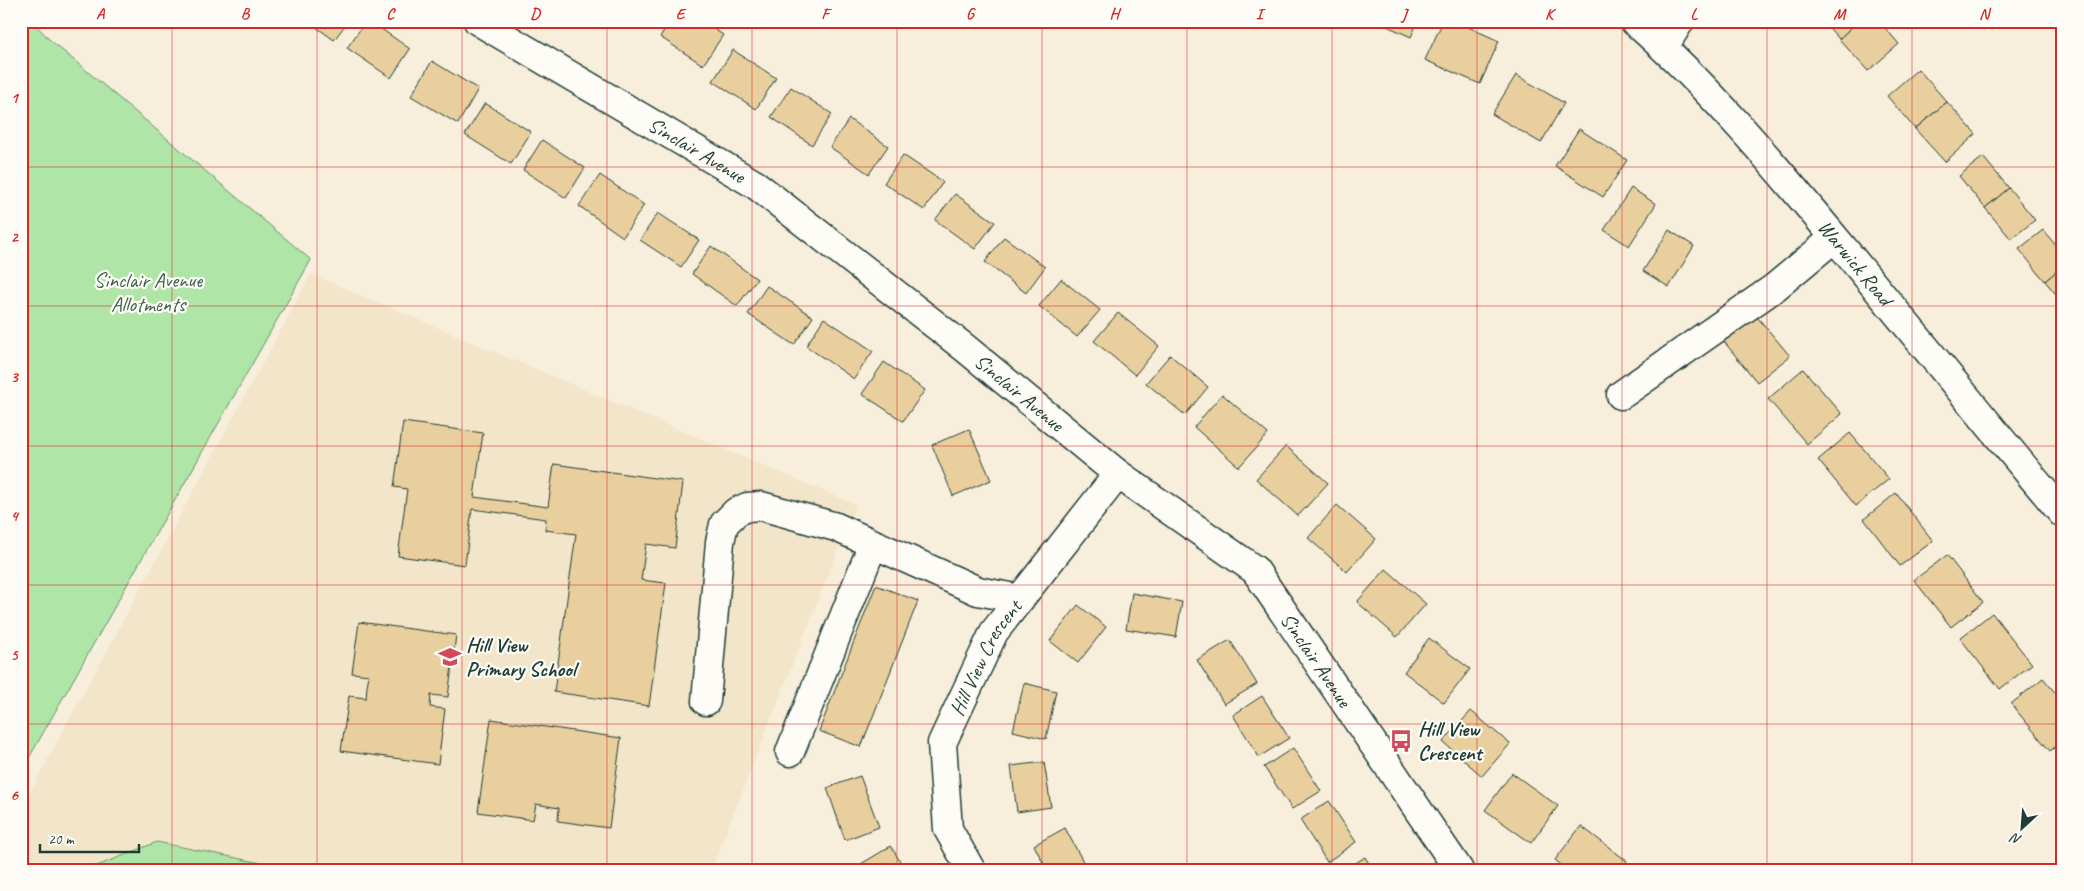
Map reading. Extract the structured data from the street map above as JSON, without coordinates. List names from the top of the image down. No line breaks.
{"streets":{"street":["Sinclair Avenue","Warwick Road","Hill View Crescent"]},"crossings":[["Sinclair Avenue","Hill View Crescent"]],"parks":["Sinclair Avenue Allotments"],"places":{"school or university":["Hill View Primary School"],"bus stop":["Hill View Crescent"]},"scale_bar":"20 m","north":"bottom left","grid":{"columns":["A","B","C","D","E","F","G","H","I","J","K","L","M","N"],"rows":["1","2","3","4","5","6"]}}
